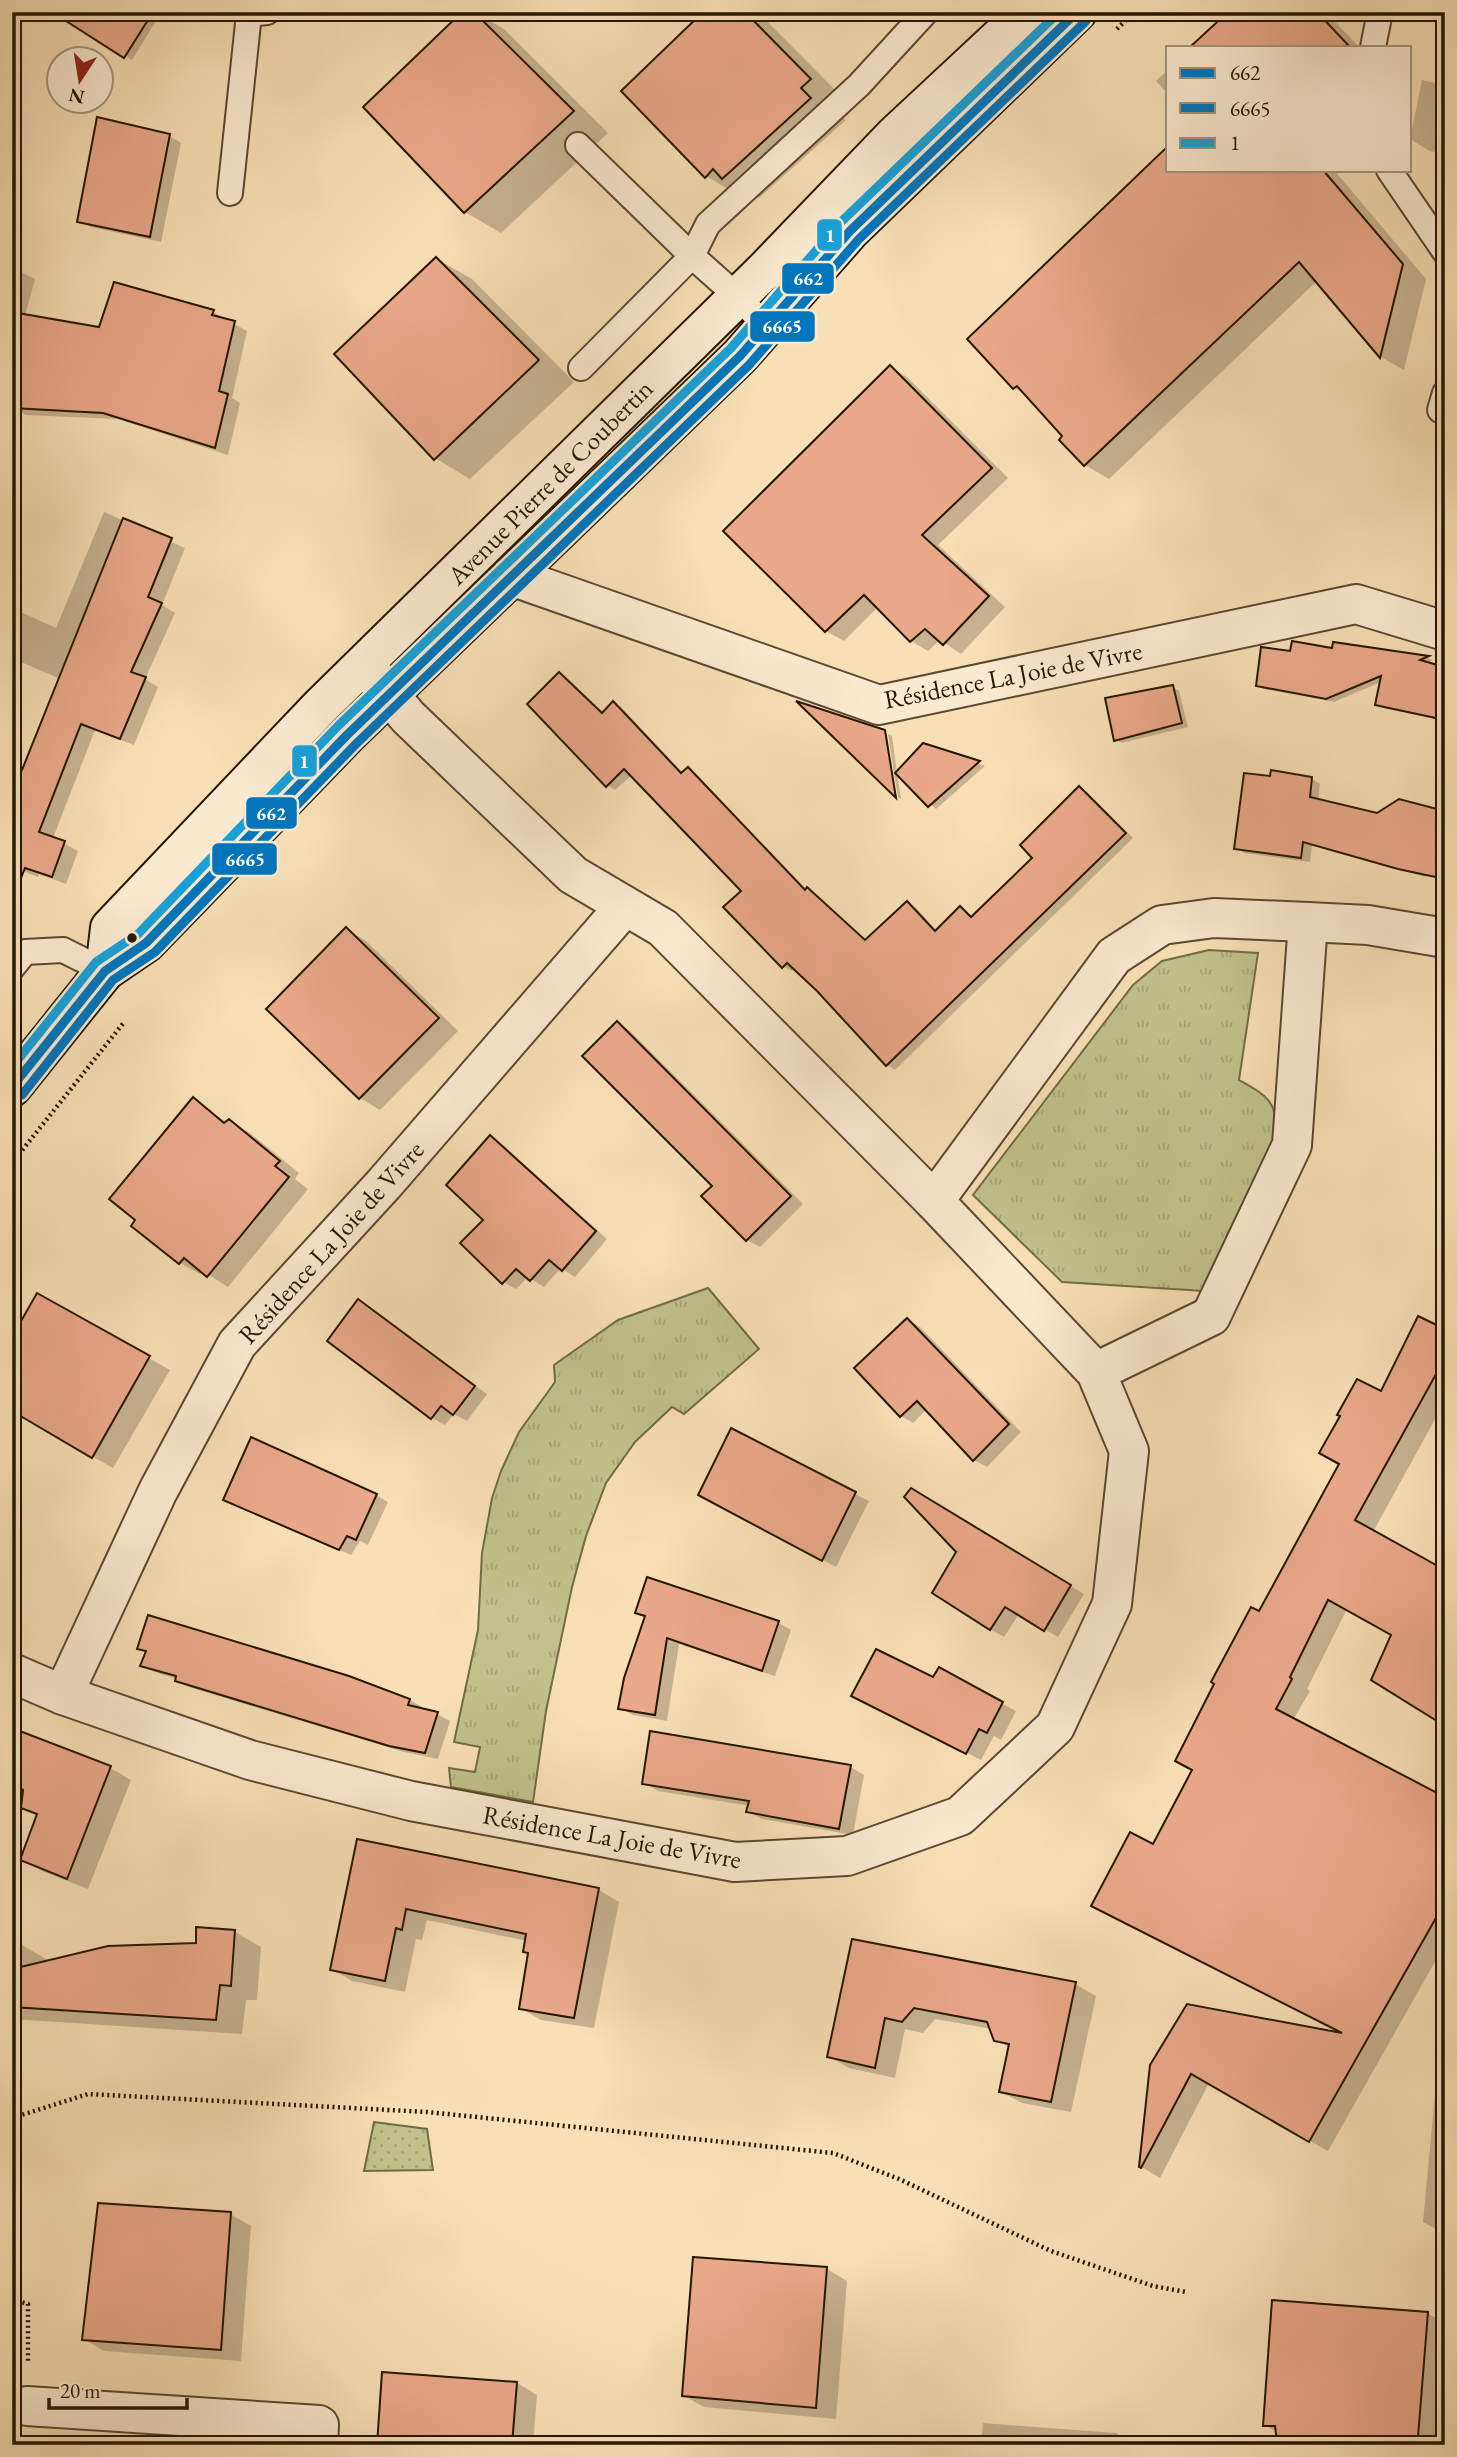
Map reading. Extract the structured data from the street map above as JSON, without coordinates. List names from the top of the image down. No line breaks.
{"streets":{"street":["Avenue Pierre de Coubertin","Résidence La Joie de Vivre"]},"crossings":[["Avenue Pierre de Coubertin","Résidence La Joie de Vivre"]],"lines":["transit line 662","transit line 1","transit line 6665"],"legend":["662","6665","1"],"scale_bar":"20 m","north":"bottom"}
